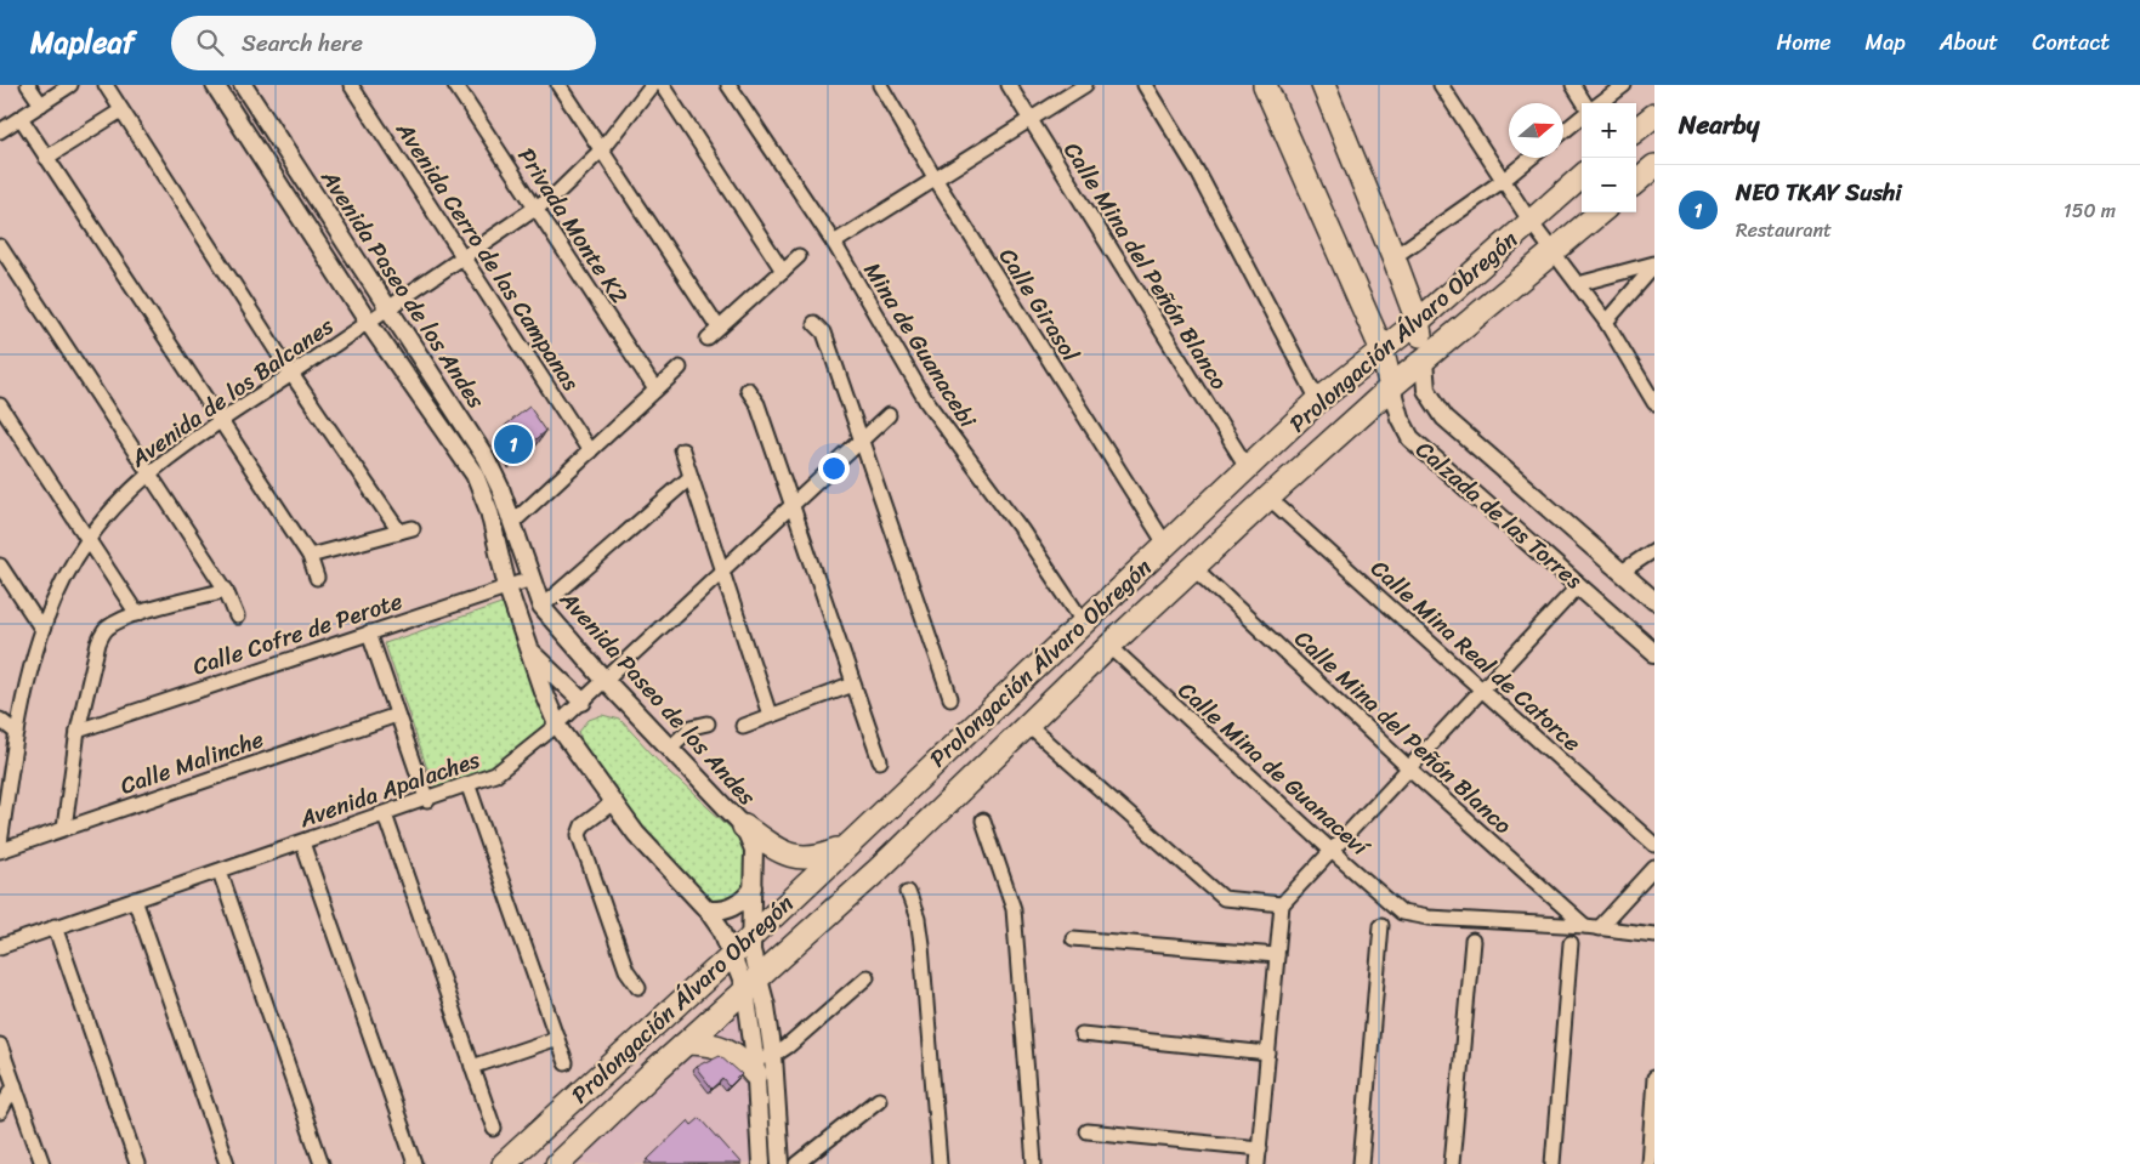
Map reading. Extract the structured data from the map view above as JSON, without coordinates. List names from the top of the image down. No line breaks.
{"streets":{"main road":["Prolongación Álvaro Obregón","Calzada de las Torres"],"street":["Privada Monte K2","Avenida Cerro de las Campanas","Calle Mina del Peñón Blanco","Avenida Paseo de los Andes","Calle Girasol","Mina de Guanacebi","Avenida de los Balcanes","Calle Cofre de Perote","Calle Mina Real de Catorce","Calle Malinche","Calle Mina de Guanaceví","Avenida Apalaches"]},"crossings":[["Privada Monte K2","Avenida de los Balcanes"],["Avenida Cerro de las Campanas","Avenida de los Balcanes"],["Calle Mina del Peñón Blanco","Prolongación Álvaro Obregón"],["Calle Mina del Peñón Blanco","Calle Mina de Guanaceví"],["Avenida Paseo de los Andes","Prolongación Álvaro Obregón"],["Avenida Paseo de los Andes","Avenida de los Balcanes"],["Avenida Paseo de los Andes","Calle Cofre de Perote"],["Avenida Paseo de los Andes","Avenida Apalaches"],["Calle Girasol","Prolongación Álvaro Obregón"],["Prolongación Álvaro Obregón","Mina de Guanacebi"],["Prolongación Álvaro Obregón","Calzada de las Torres"],["Prolongación Álvaro Obregón","Calle Mina Real de Catorce"],["Prolongación Álvaro Obregón","Calle Mina de Guanaceví"]],"north":"right","page":{"header":"Mapleaf","search":"Search here","nav":["Home","Map","About","Contact"],"heading":"Nearby","map_buttons":["+","−"],"list":[{"mark":"1","name":"NEO TKAY Sushi","note":"Restaurant","value":"150 m"}],"pins":"1"}}
